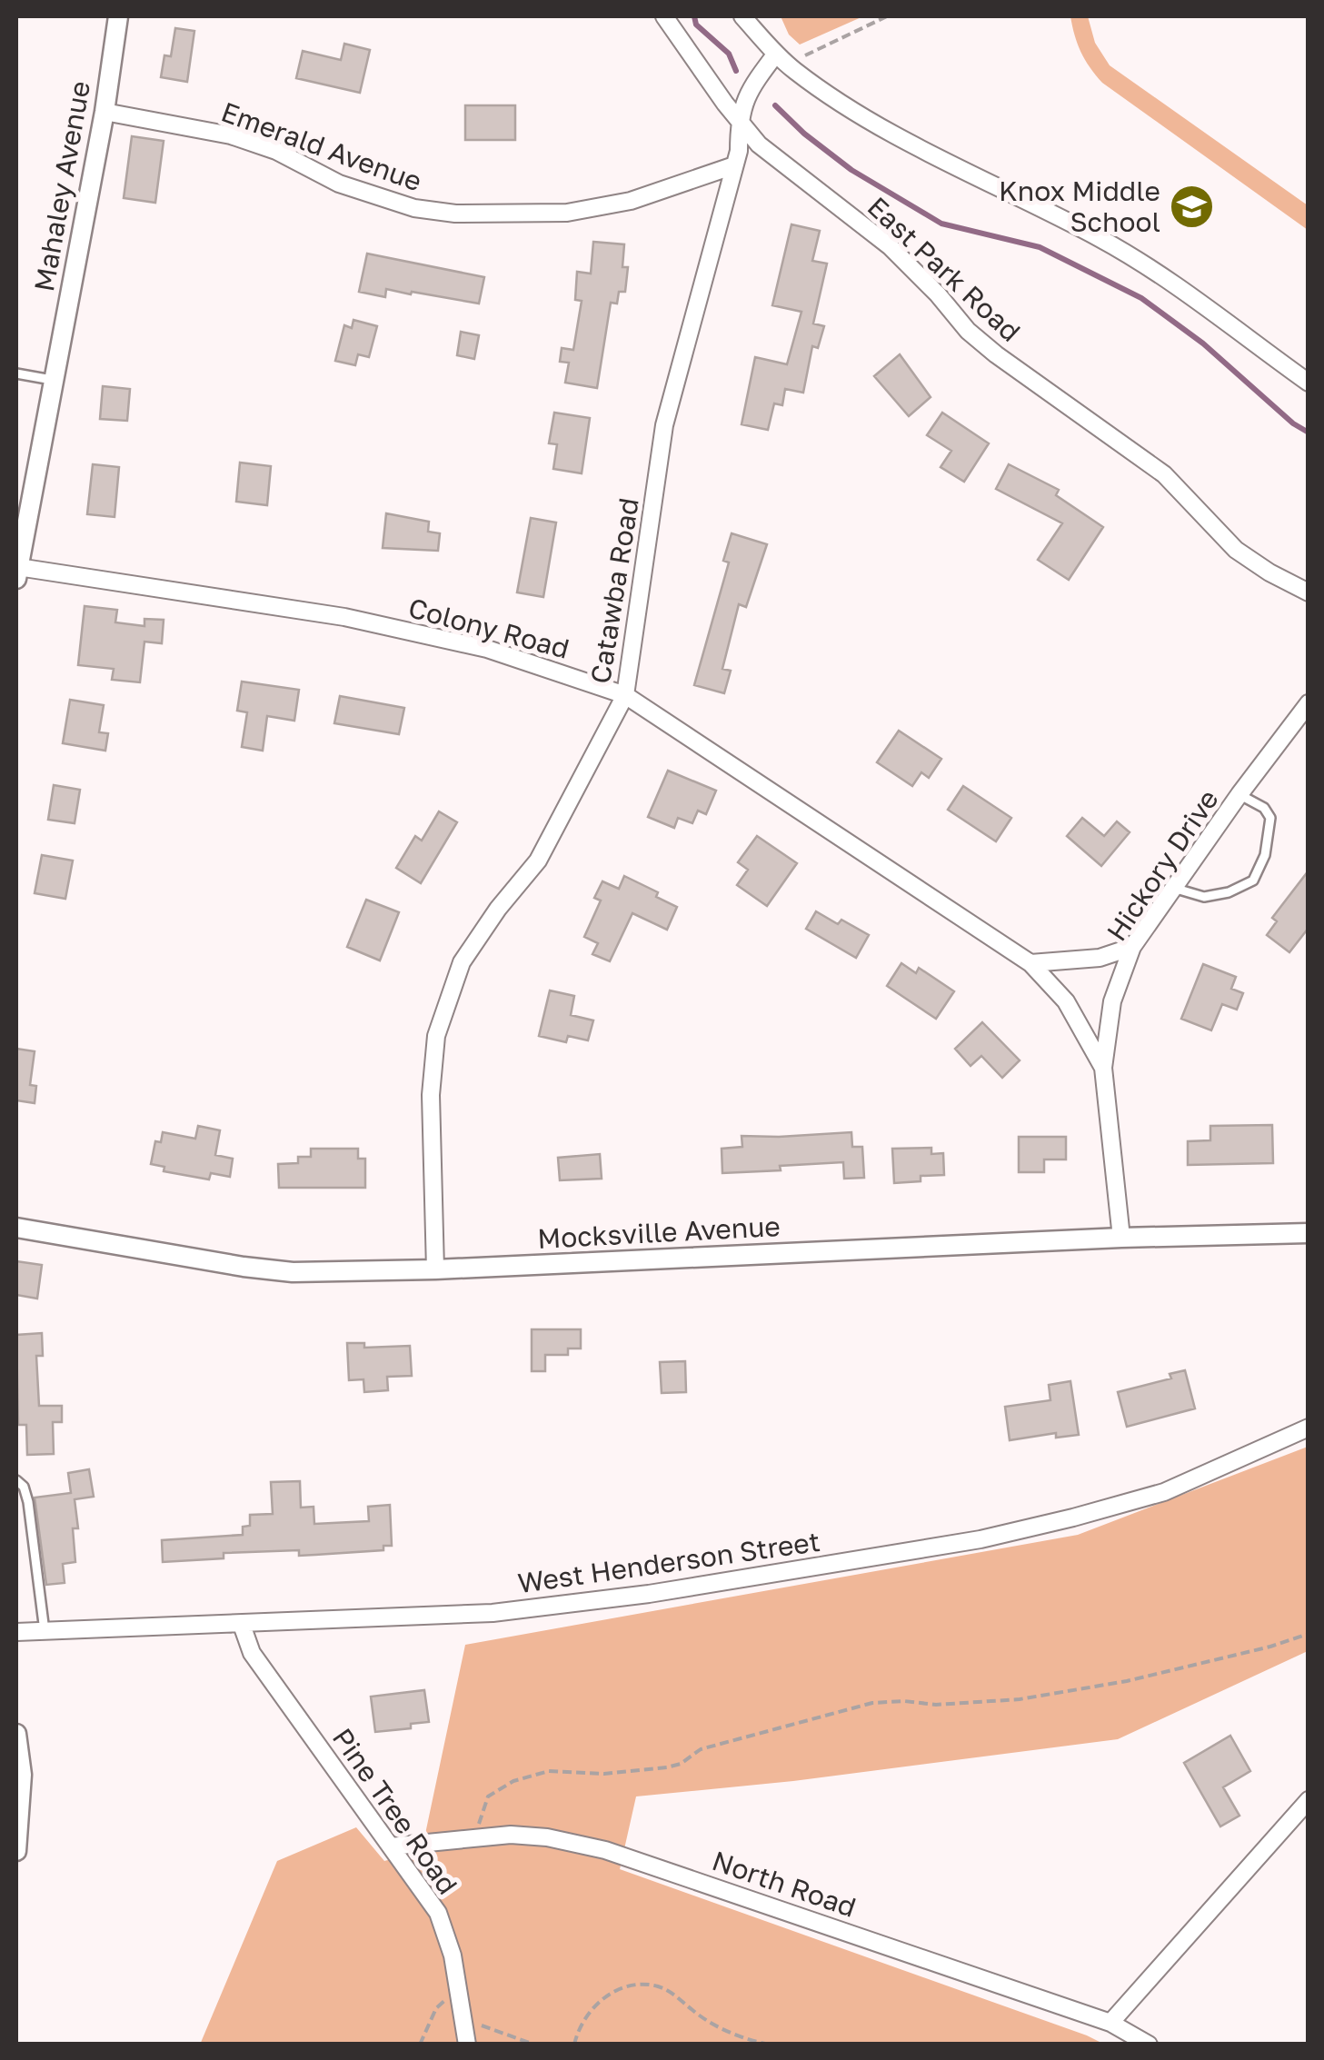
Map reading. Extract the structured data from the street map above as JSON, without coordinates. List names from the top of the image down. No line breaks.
{"streets":{"street":["Emerald Avenue","Mahaley Avenue","East Park Road","Catawba Road","Colony Road","Hickory Drive","Mocksville Avenue","West Henderson Street","Pine Tree Road","North Road"]},"crossings":[["Emerald Avenue","Mahaley Avenue"],["Emerald Avenue","Catawba Road"],["Mahaley Avenue","Colony Road"],["East Park Road","Catawba Road"],["Catawba Road","Colony Road"],["Catawba Road","Mocksville Avenue"],["Colony Road","Hickory Drive"],["Hickory Drive","Mocksville Avenue"],["West Henderson Street","Pine Tree Road"],["Pine Tree Road","North Road"]],"places":{"school or university":["Knox Middle School"]}}
